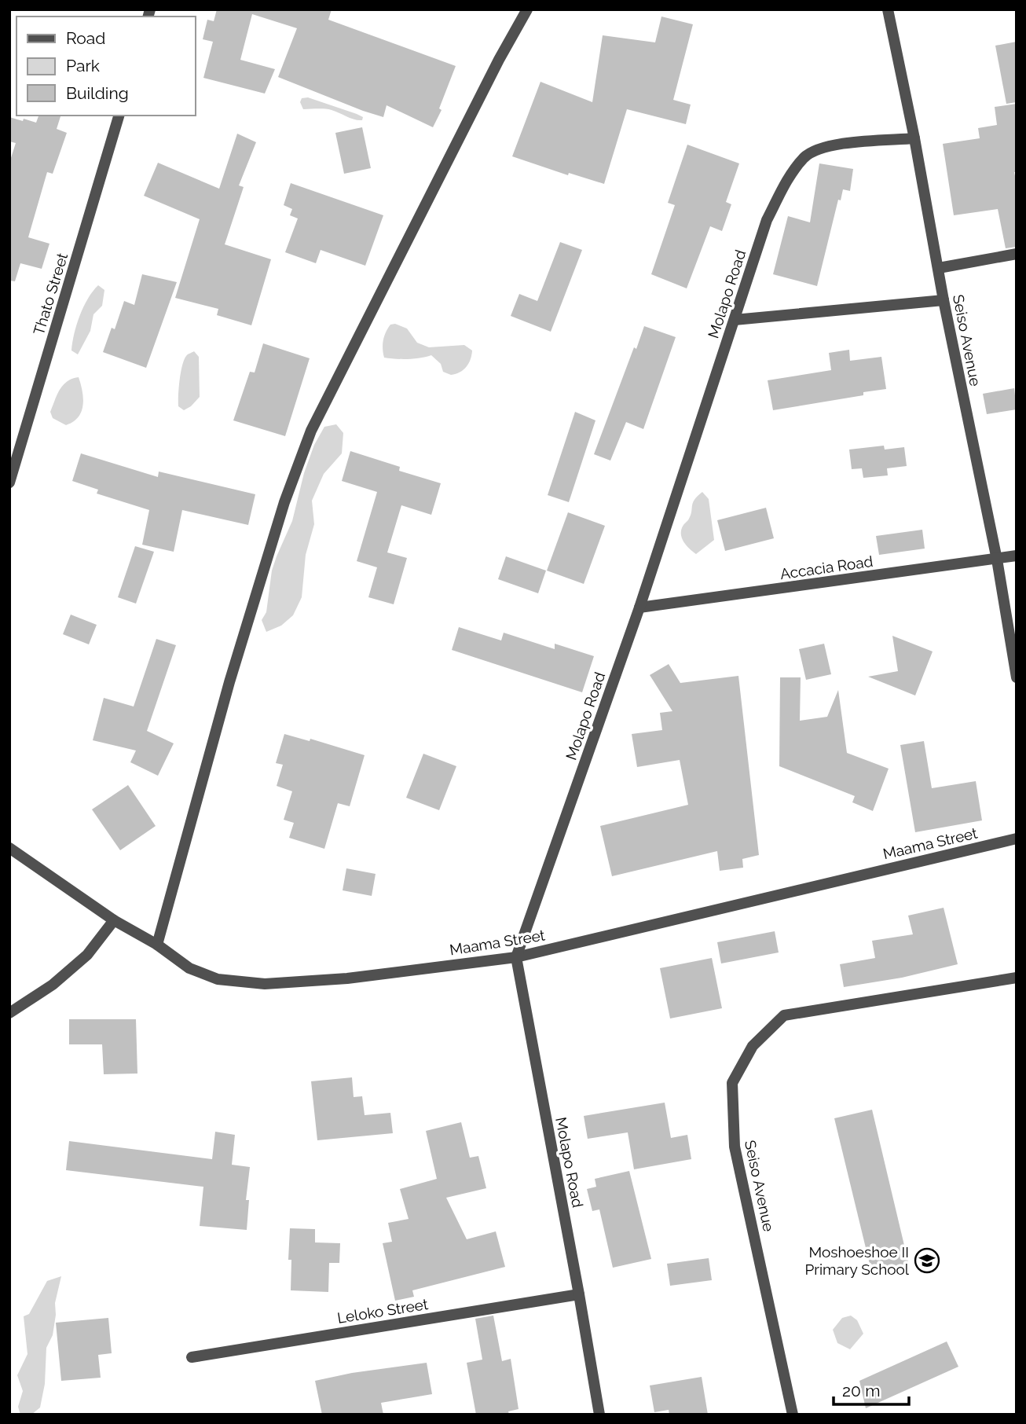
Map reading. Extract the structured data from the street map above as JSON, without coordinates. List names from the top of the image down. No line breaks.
{"streets":{"street":["Thato Street","Molapo Road","Seiso Avenue","Accacia Road","Maama Street","Leloko Street"]},"crossings":[["Molapo Road","Seiso Avenue"],["Molapo Road","Accacia Road"],["Molapo Road","Maama Street"],["Molapo Road","Leloko Street"],["Seiso Avenue","Accacia Road"]],"places":{"school or university":["Moshoeshoe II Primary School"]},"legend":["Road","Park","Building"],"scale_bar":"20 m"}
